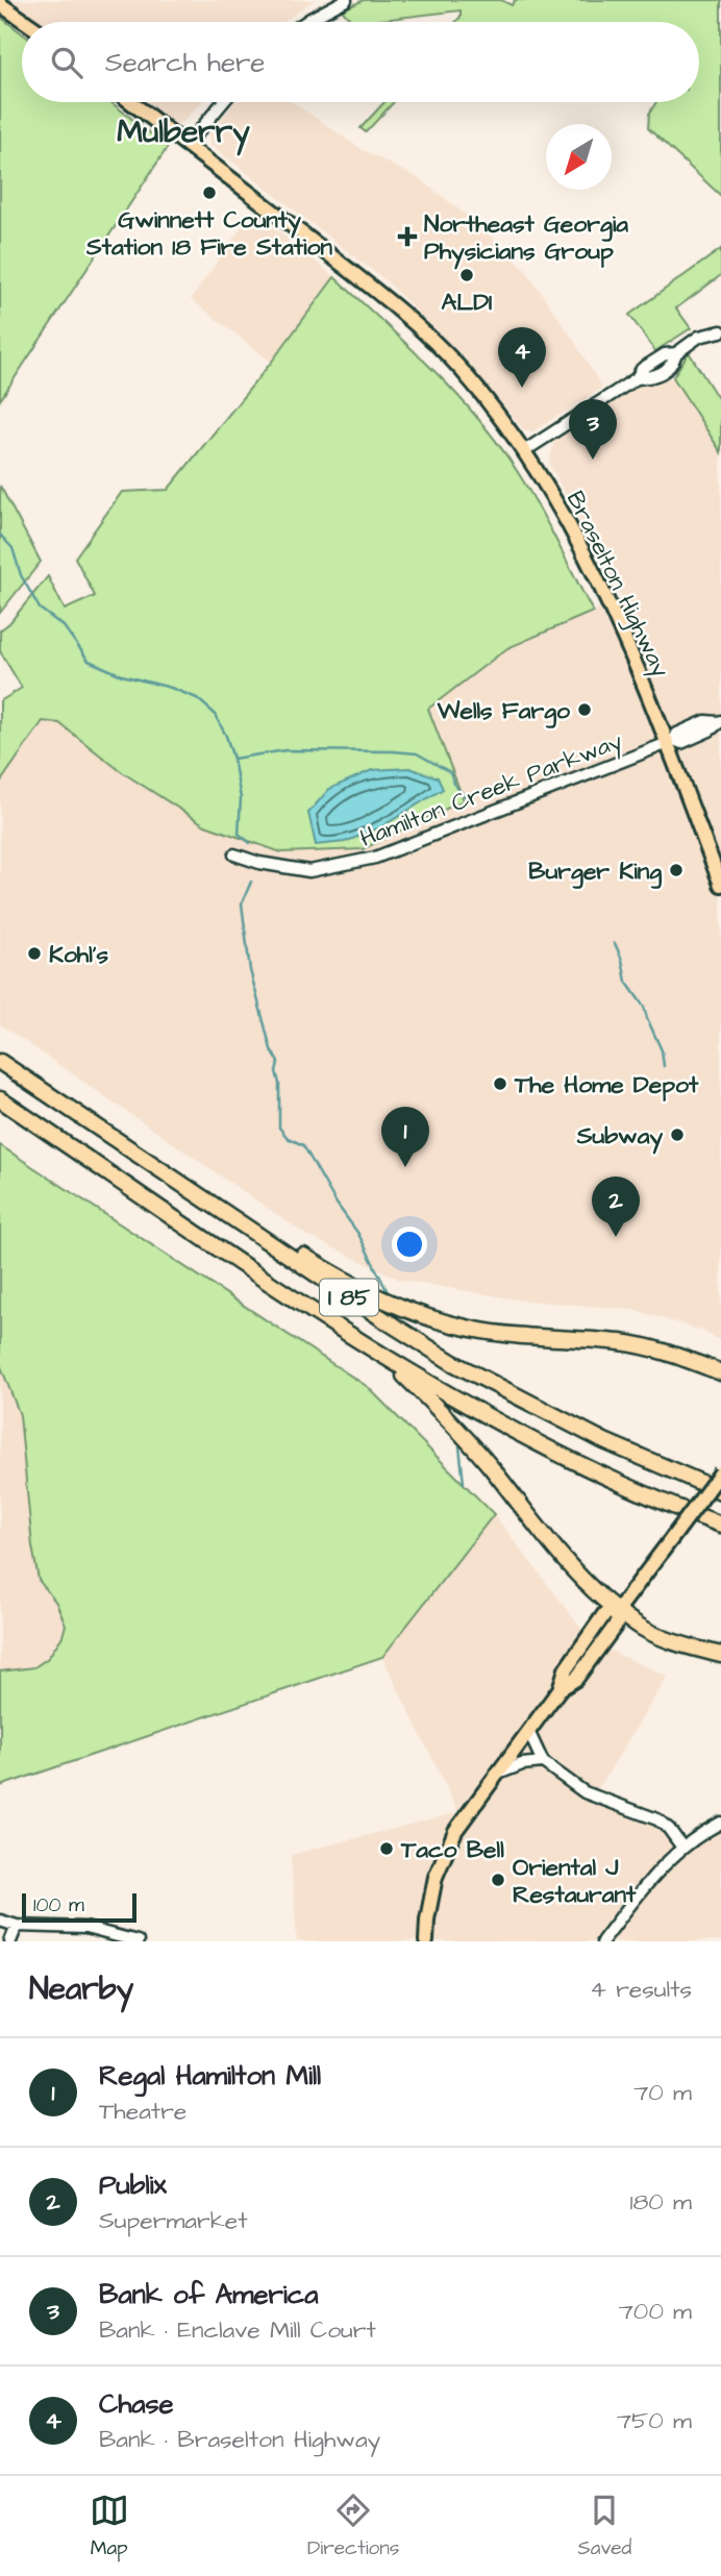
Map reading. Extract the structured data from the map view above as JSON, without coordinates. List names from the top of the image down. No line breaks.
{"streets":{"highway":["I 85"],"main road":["Braselton Highway"],"street":["Hamilton Creek Parkway"]},"crossings":[["Braselton Highway","Hamilton Creek Parkway"]],"districts":["Mulberry"],"places":{"other":["Gwinnett County Station 18 Fire Station","ALDI","Wells Fargo","Burger King","Kohl's","The Home Depot","Subway","Taco Bell","Oriental J Restaurant"],"health":["Northeast Georgia Physicians Group"]},"scale_bar":"100 m","north":"bottom left","page":{"search":"Search here","pins":["4","3","1","2"],"scale":"100 m","heading":["Nearby","4 results"],"list":[{"mark":"1","name":"Regal Hamilton Mill","note":"Theatre","value":"70 m"},{"mark":"2","name":"Publix","note":"Supermarket","value":"180 m"},{"mark":"3","name":"Bank of America","note":"Bank · Enclave Mill Court","value":"700 m"},{"mark":"4","name":"Chase","note":"Bank · Braselton Highway","value":"750 m"}],"nav":["Map","Directions","Saved"]}}
